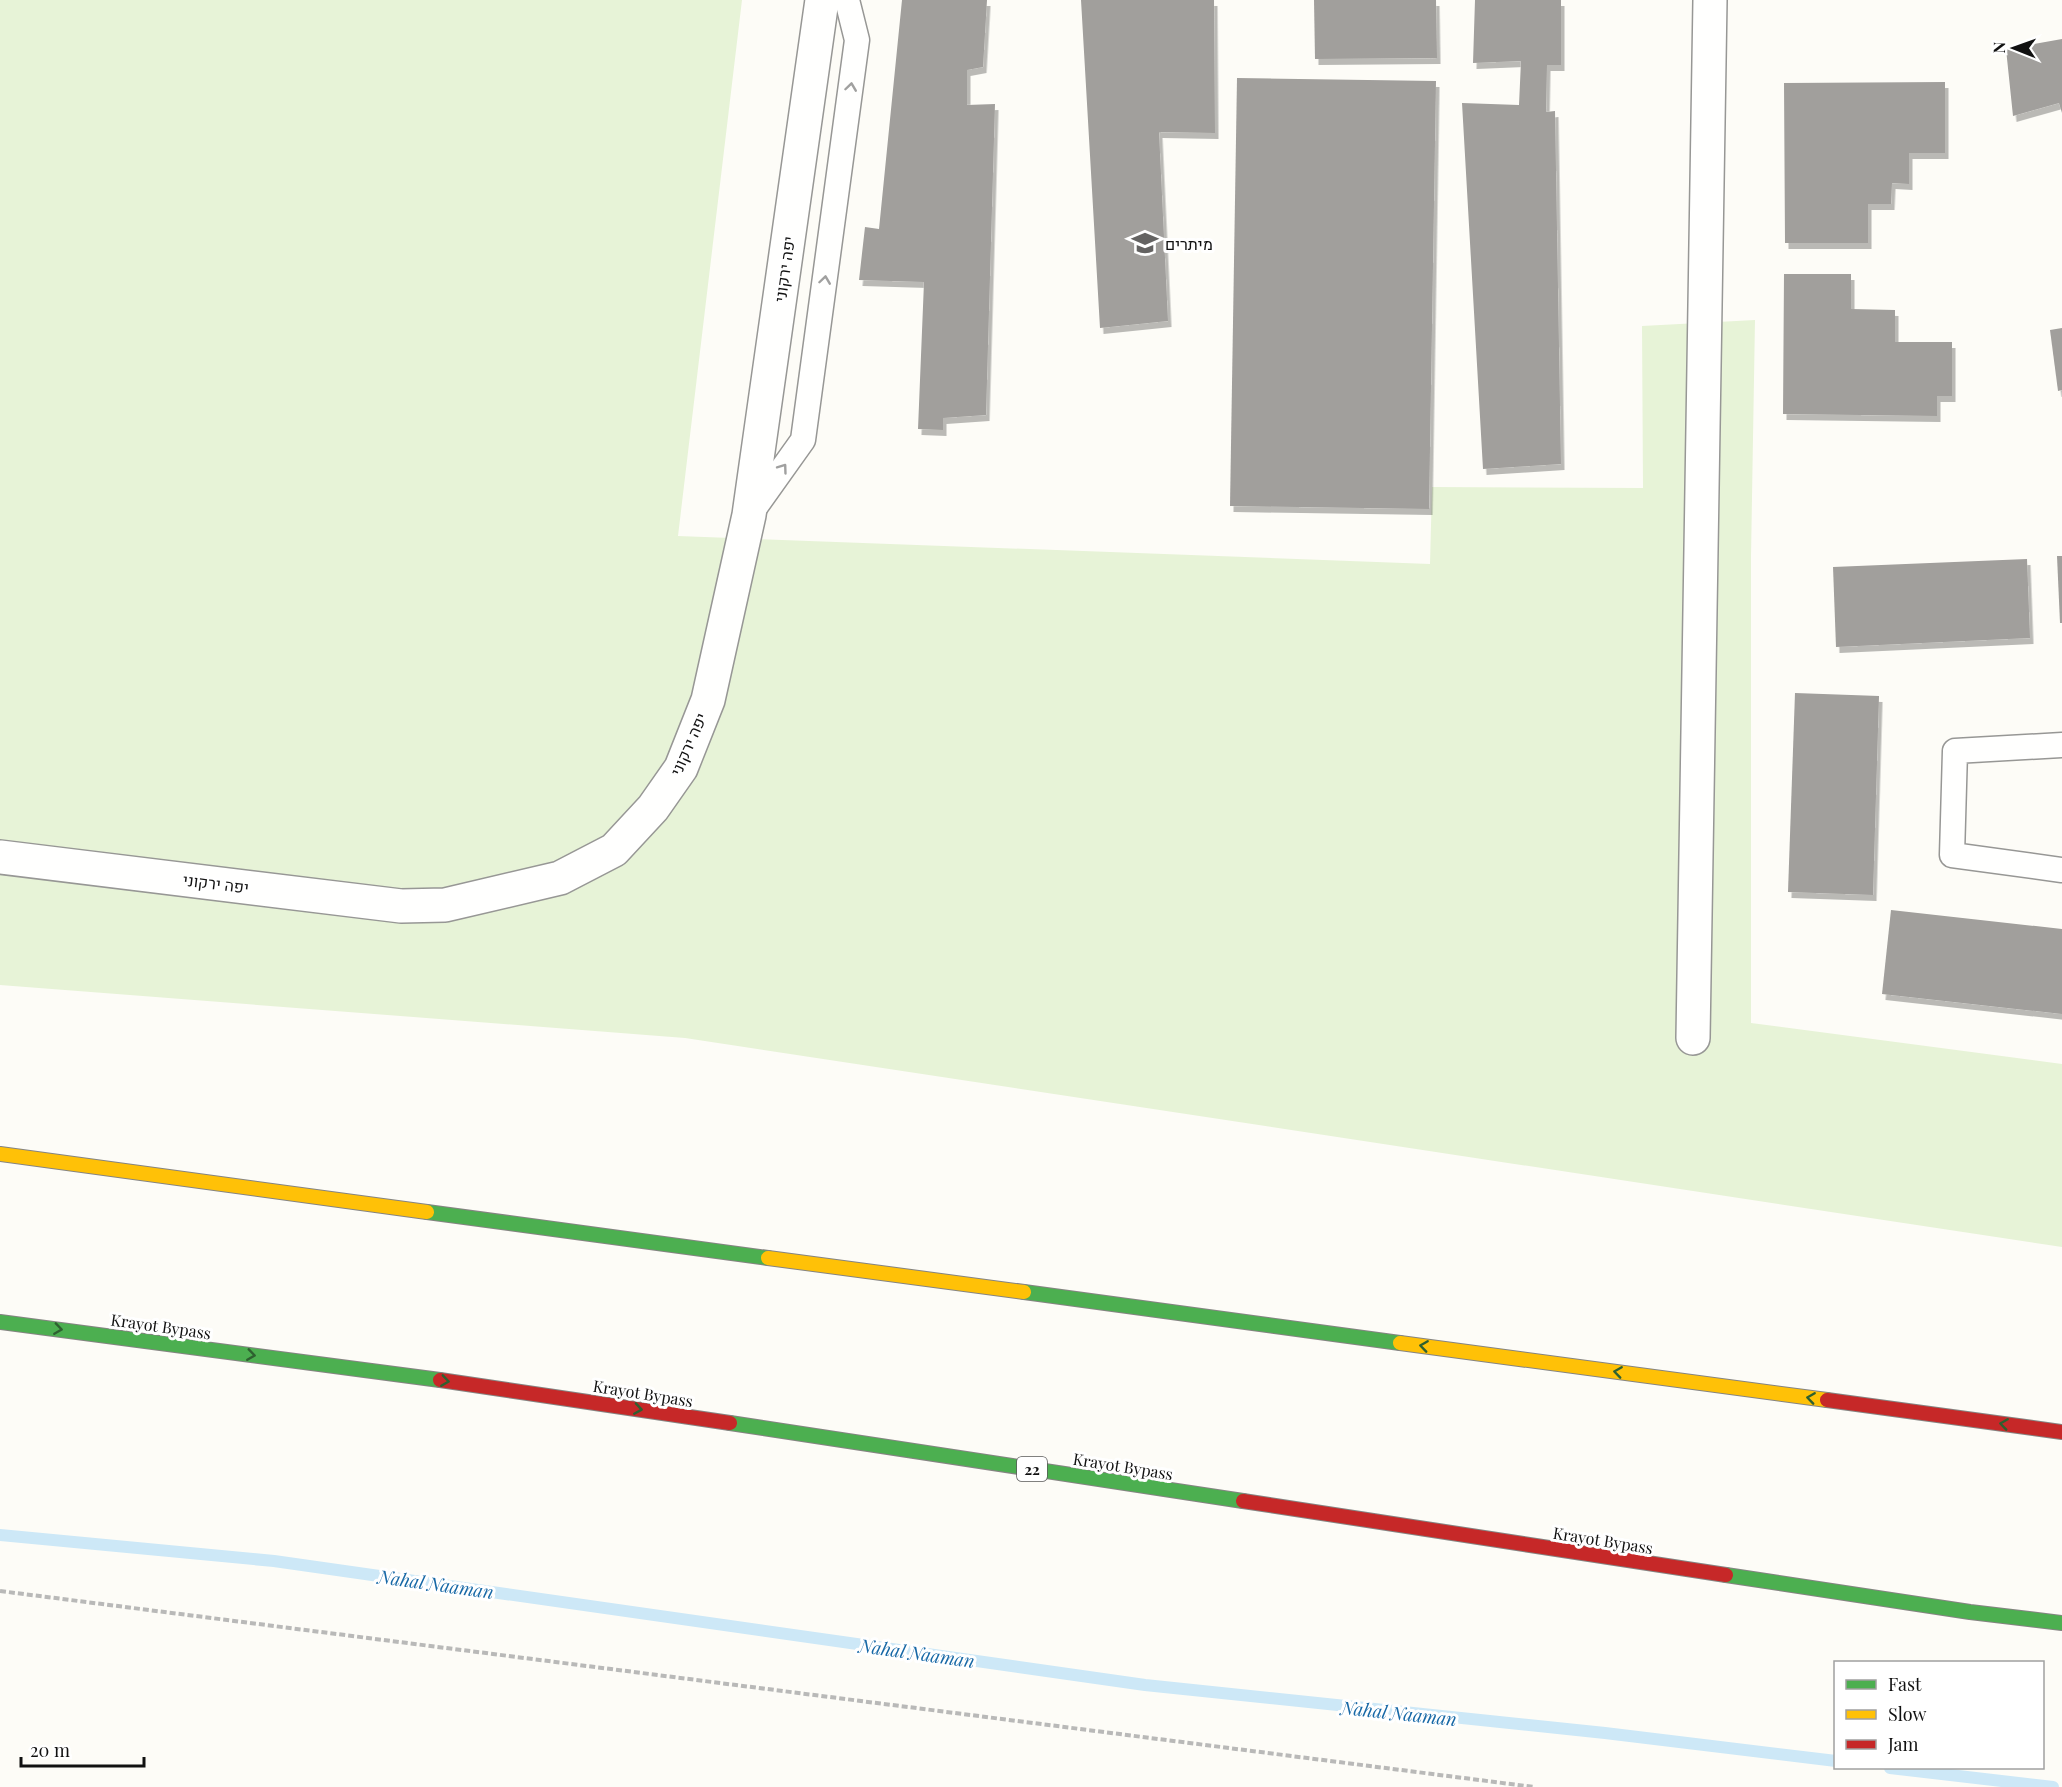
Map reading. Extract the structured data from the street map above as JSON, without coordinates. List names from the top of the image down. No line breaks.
{"streets":{"highway":["Krayot Bypass","22"],"street":["יפה ירקוני"]},"one_way":["Krayot Bypass"],"water":["Nahal Naaman"],"places":{"school or university":["מיתרים"]},"legend":["Fast","Slow","Jam"],"scale_bar":"20 m","north":"left"}
